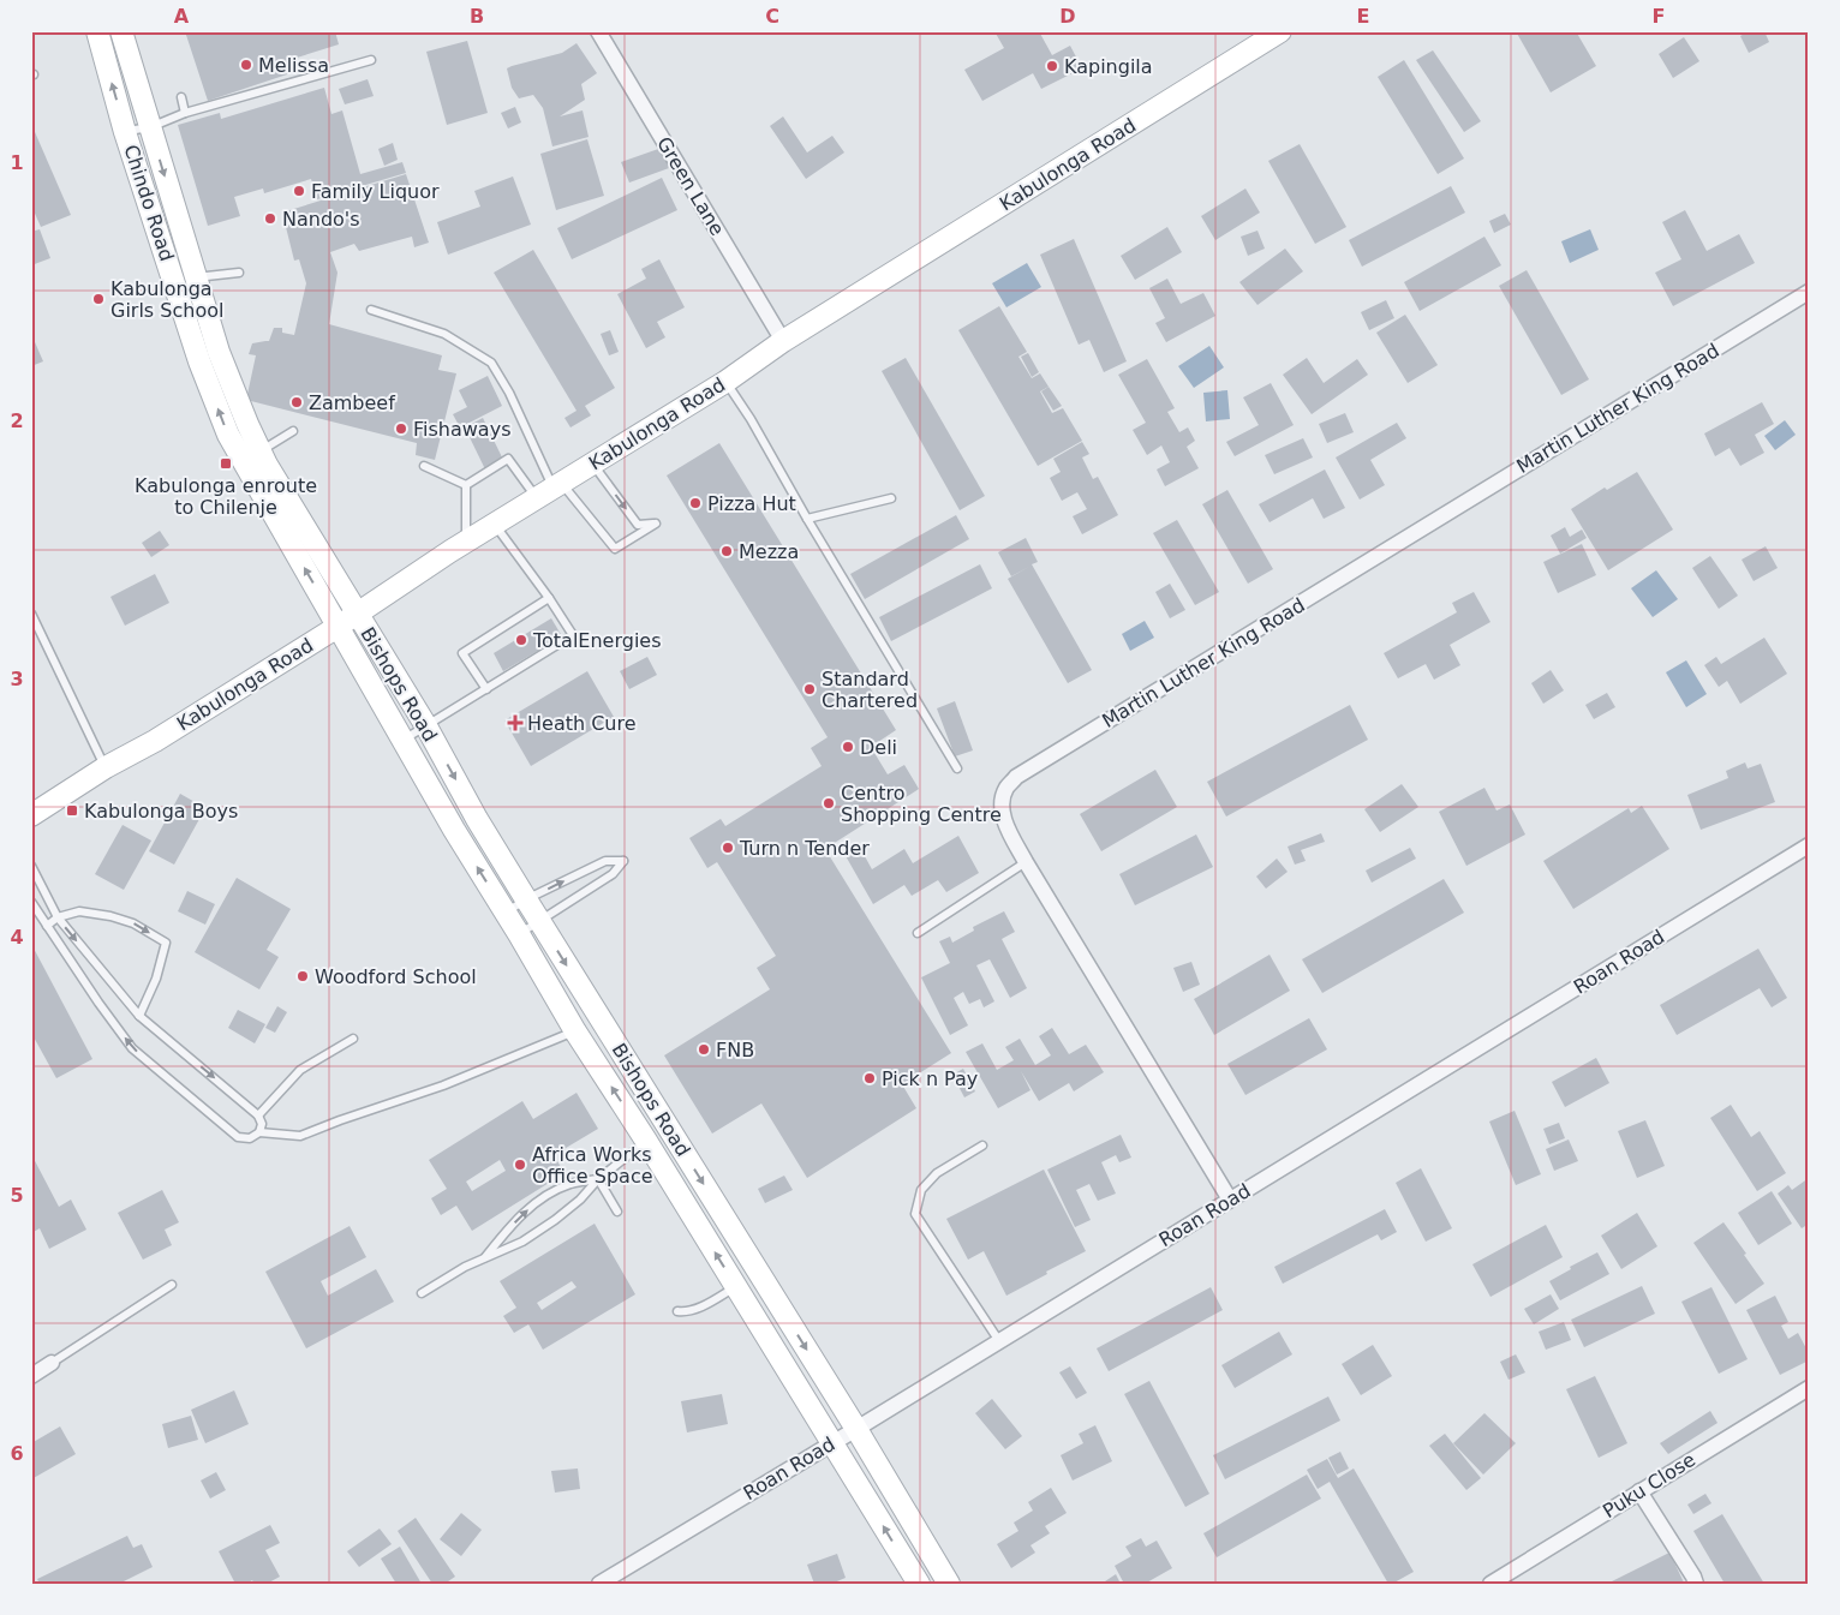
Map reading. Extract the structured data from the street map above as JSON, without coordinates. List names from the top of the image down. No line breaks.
{"streets":{"main road":["Kabulonga Road","Chindo Road","Bishops Road"],"street":["Green Lane","Martin Luther King Road","Roan Road","Puku Close"]},"crossings":[["Kabulonga Road","Green Lane"],["Kabulonga Road","Chindo Road"],["Kabulonga Road","Bishops Road"],["Chindo Road","Bishops Road"],["Martin Luther King Road","Roan Road"],["Bishops Road","Roan Road"]],"places":{"other":["Melissa","Kapingila","Family Liquor","Nando's","Kabulonga Girls School","Zambeef","Fishaways","Pizza Hut","Mezza","TotalEnergies","Standard Chartered","Deli","Centro Shopping Centre","Turn n Tender","Woodford School","FNB","Pick n Pay","Africa Works Office Space"],"transit":["Kabulonga enroute to Chilenje","Kabulonga Boys"],"health":["Heath Cure"]},"grid":{"columns":["A","B","C","D","E","F"],"rows":["1","2","3","4","5","6"]}}
